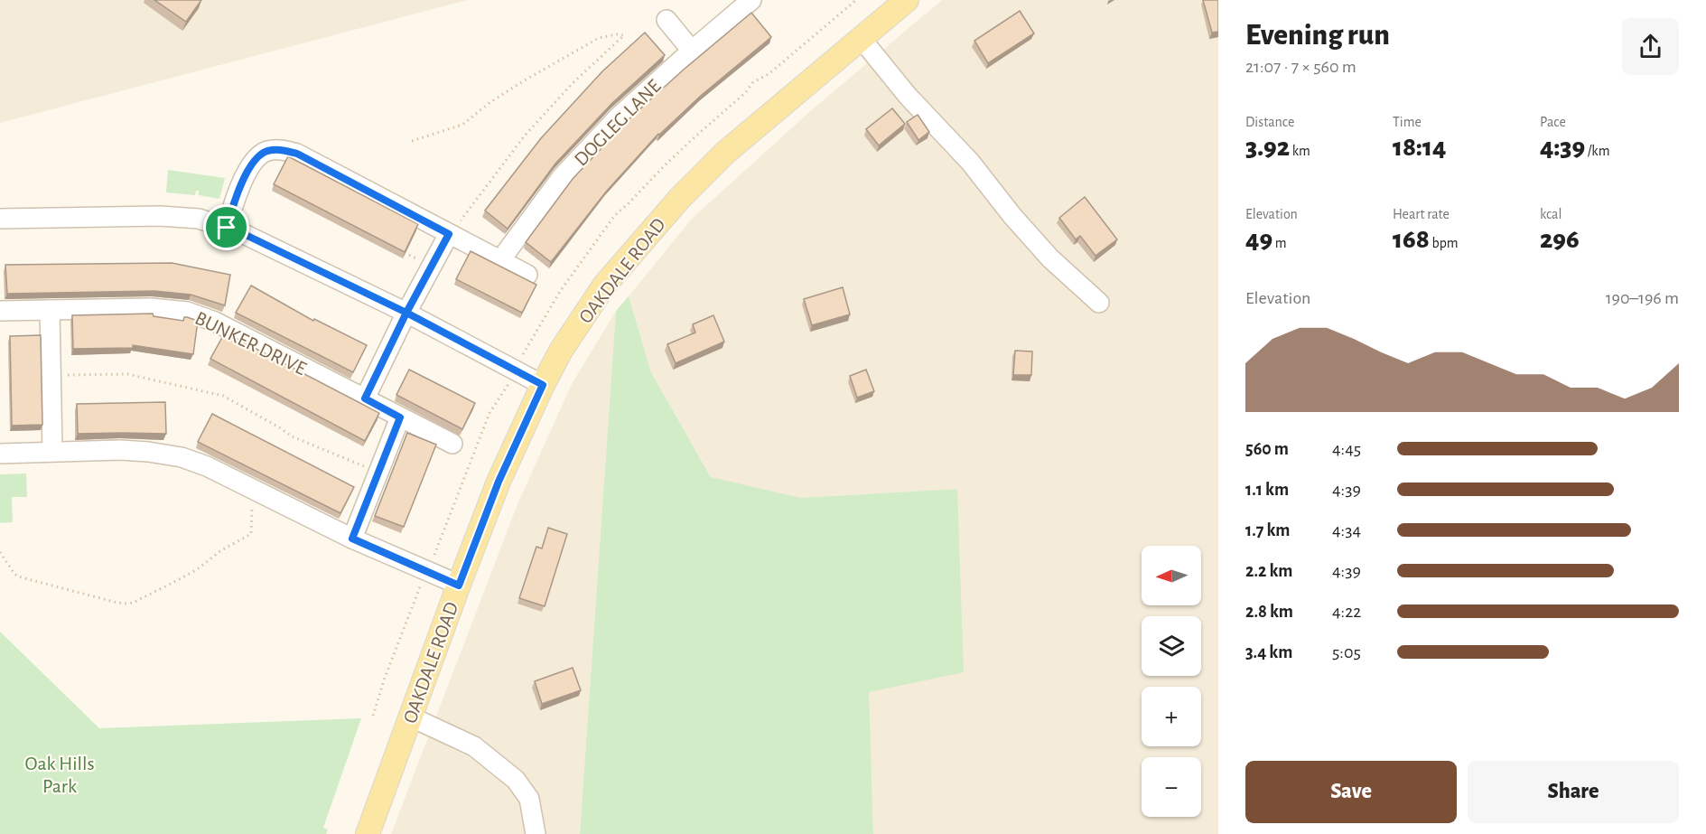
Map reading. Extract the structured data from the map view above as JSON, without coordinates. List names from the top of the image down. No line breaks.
{"streets":{"main road":["OAKDALE ROAD"],"street":["DOGLEG LANE","BUNKER DRIVE"]},"parks":["Oak Hills Park"],"north":"left","page":{"heading":["Evening run","21:07 · 7 × 560 m"],"stats":[["Distance","3.92 km"],["Time","18:14"],["Pace","4:39 /km"],["Elevation","49 m"],["Heart rate","168 bpm"],["kcal","296"]],"chart":["Elevation","190–196 m"],"list":[{"name":"560 m","note":"4:45"},{"name":"1.1 km","note":"4:39"},{"name":"1.7 km","note":"4:34"},{"name":"2.2 km","note":"4:39"},{"name":"2.8 km","note":"4:22"},{"name":"3.4 km","note":"5:05"}],"map_buttons":["+","−"],"buttons":["Save","Share"]}}
